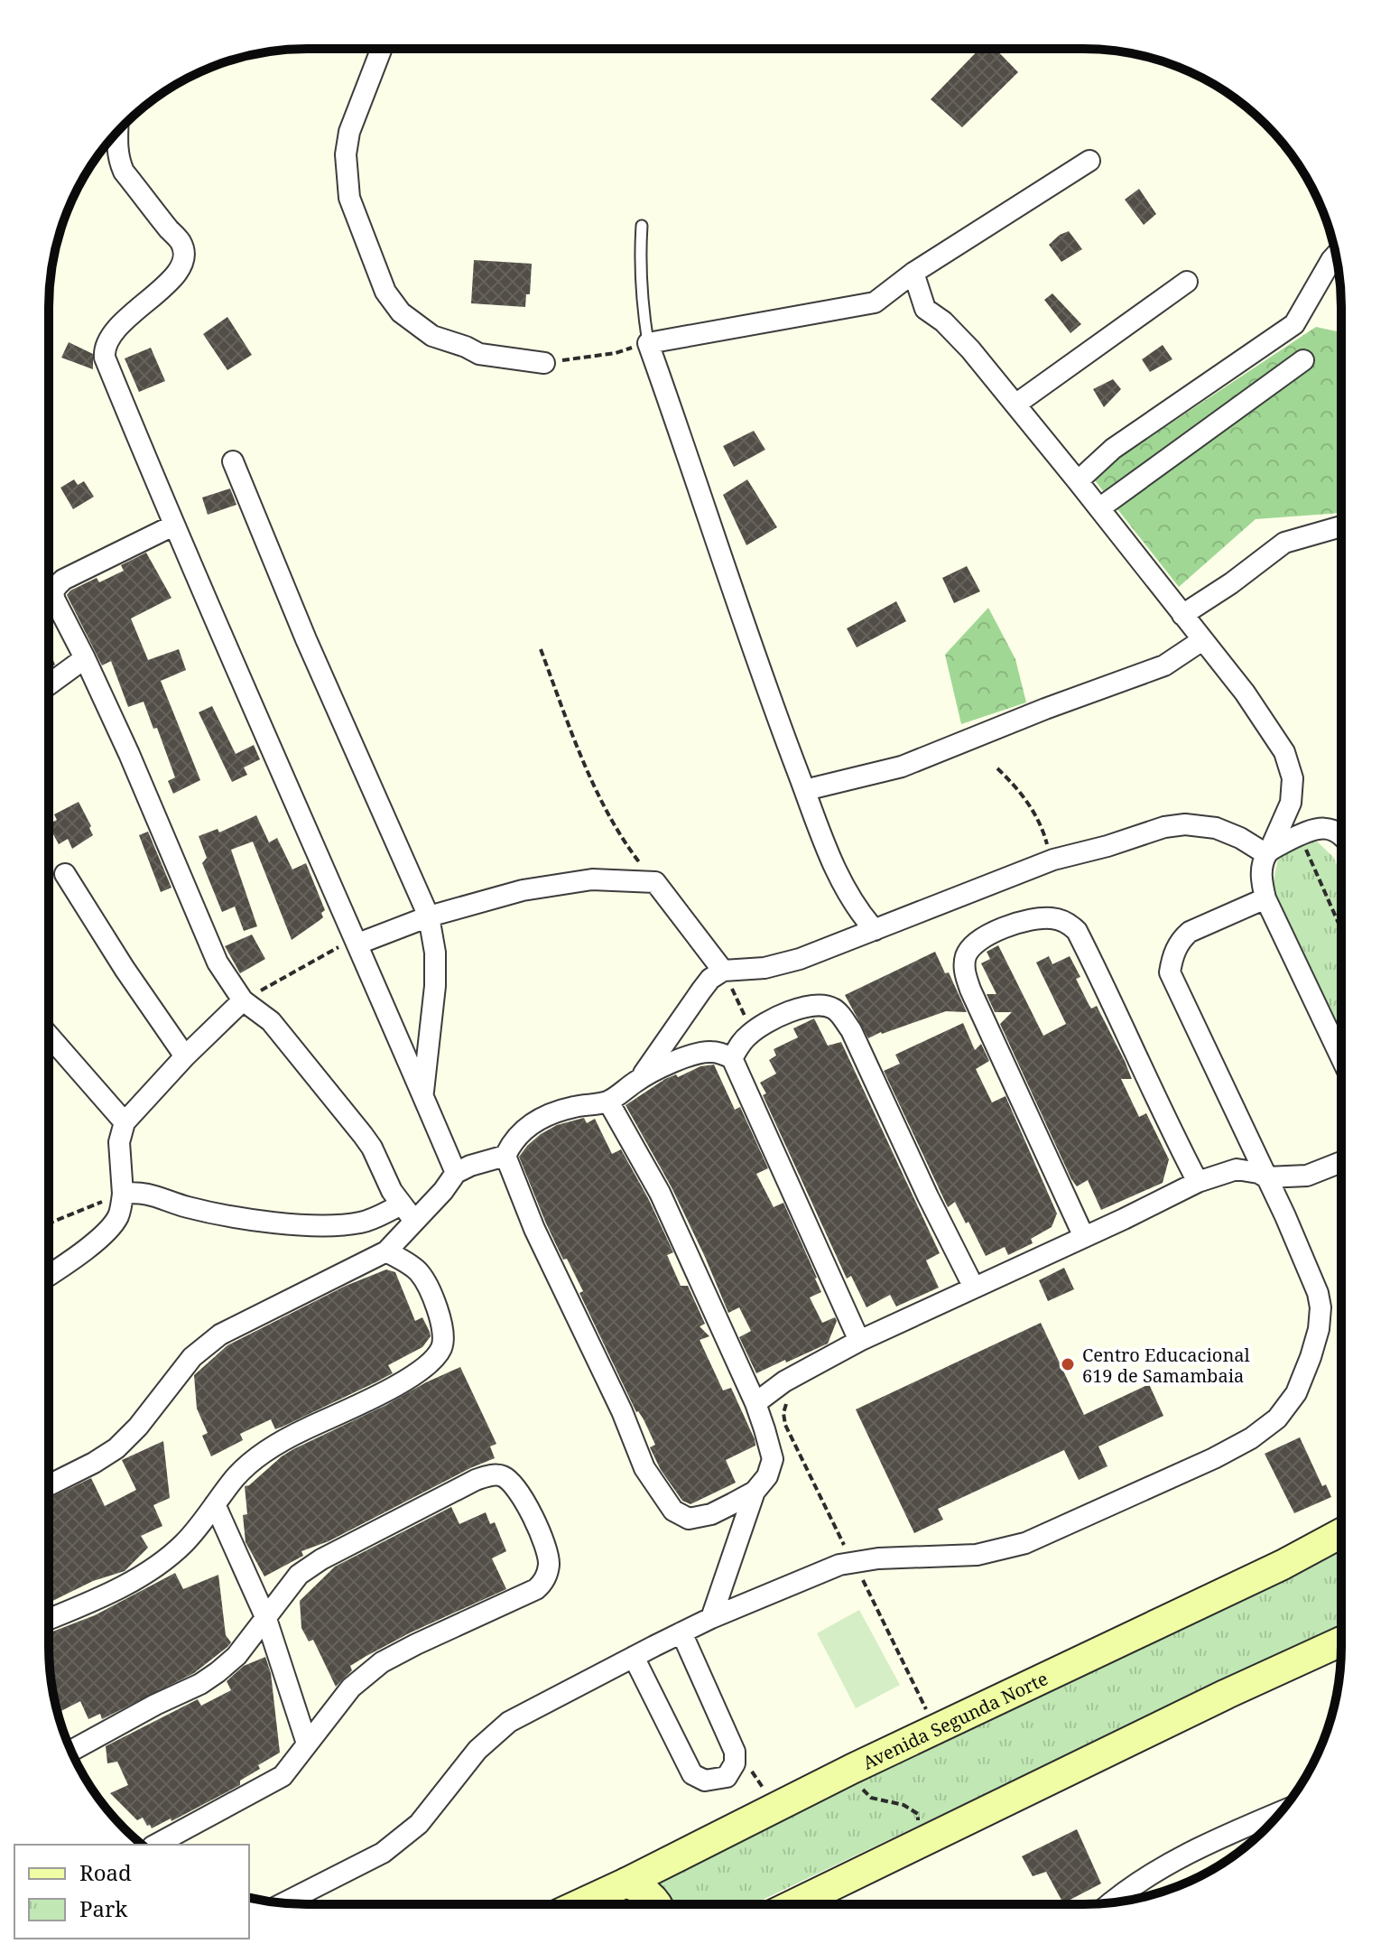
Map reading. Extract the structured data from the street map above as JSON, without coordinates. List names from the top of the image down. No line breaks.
{"streets":{"street":["Avenida Segunda Norte"]},"places":["Centro Educacional 619 de Samambaia"],"legend":["Road","Park"]}
